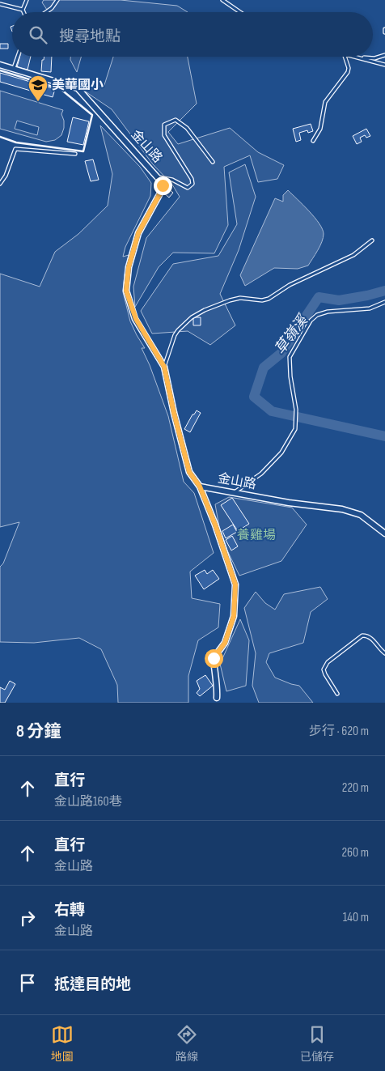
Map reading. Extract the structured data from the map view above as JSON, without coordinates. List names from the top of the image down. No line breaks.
{"streets":{"street":["金山路"]},"water":["草嶺溪"],"parks":["養雞場"],"places":{"school or university":["美華國小"]},"page":{"search":"搜尋地點","heading":["8 分鐘","步行 · 620 m"],"list":[["直行","金山路160巷","220 m"],["直行","金山路","260 m"],["右轉","金山路","140 m"],"抵達目的地"],"nav":["地圖","路線","已儲存"]}}
